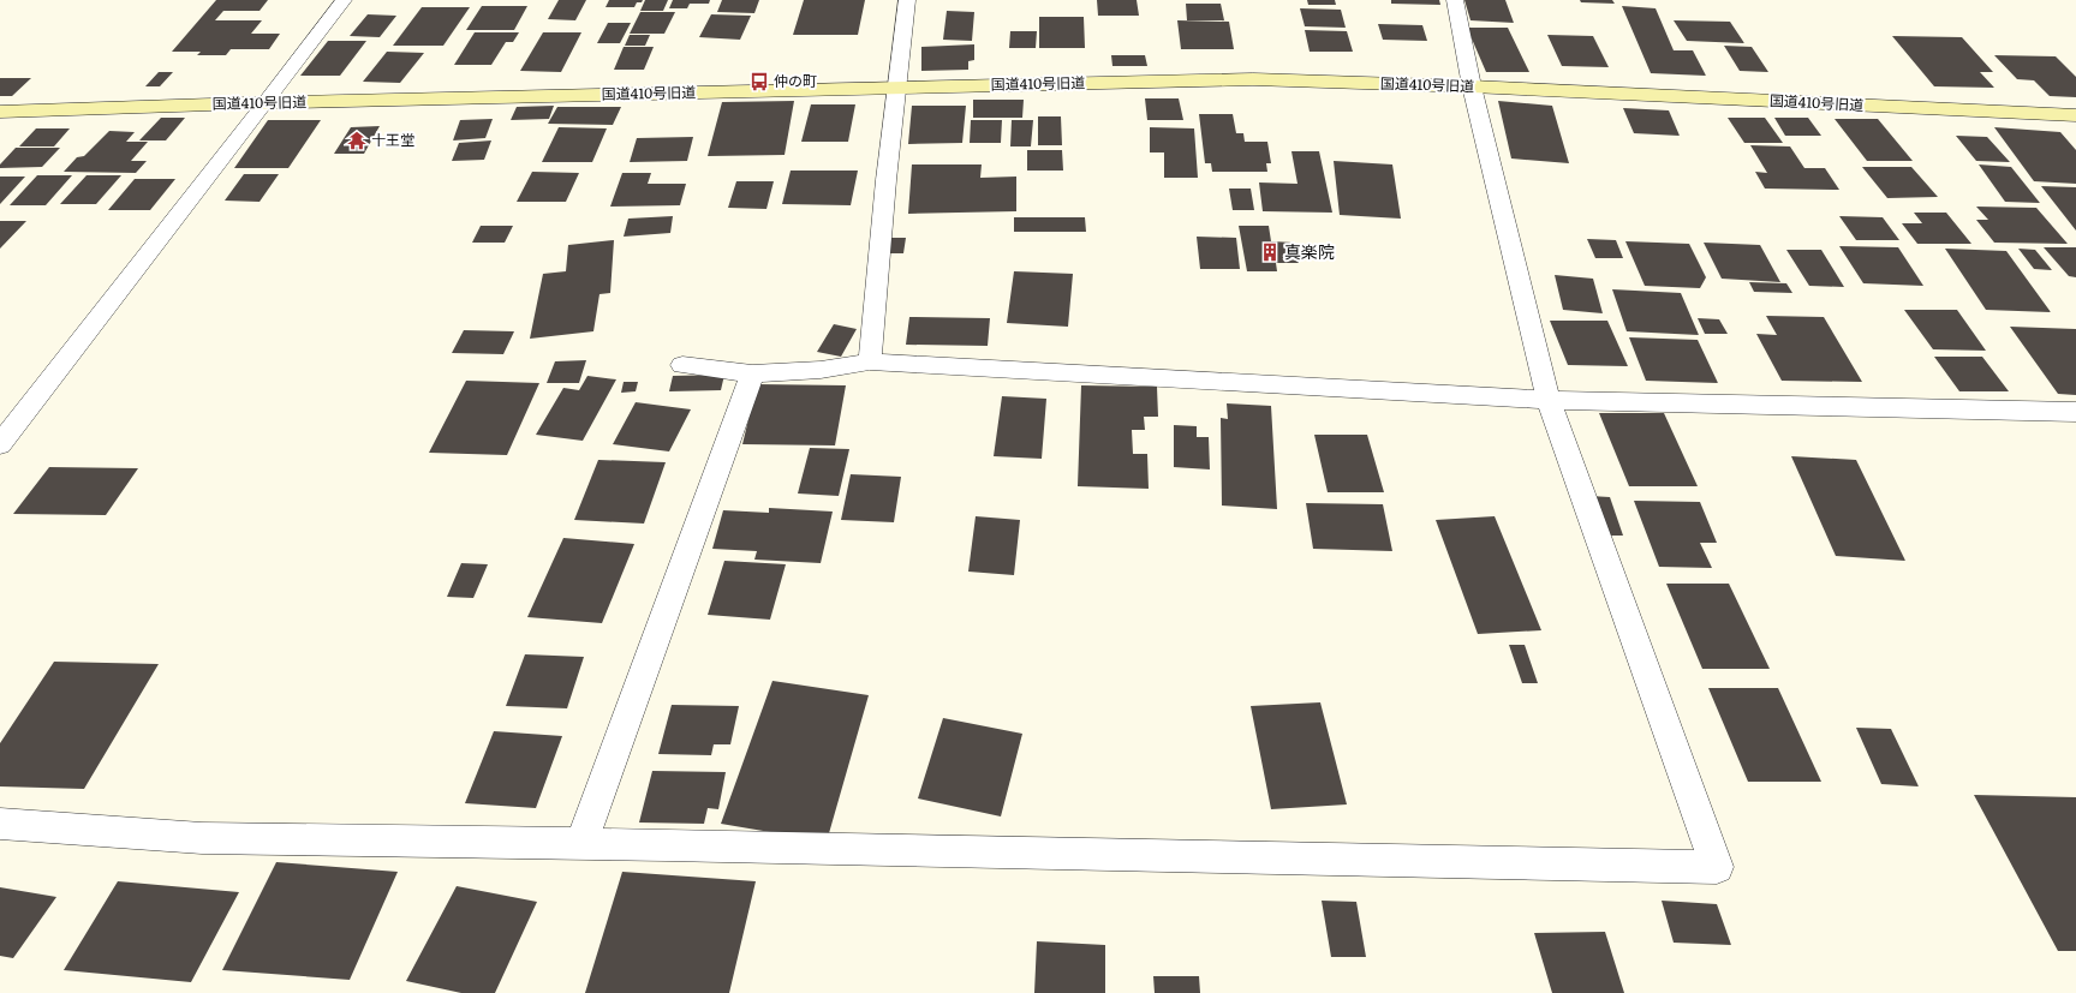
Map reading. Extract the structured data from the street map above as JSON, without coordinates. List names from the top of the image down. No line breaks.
{"streets":{"street":["国道410号旧道"]},"places":{"bus stop":["仲の町"],"temple":["十王堂"],"building":["真楽院"]}}
